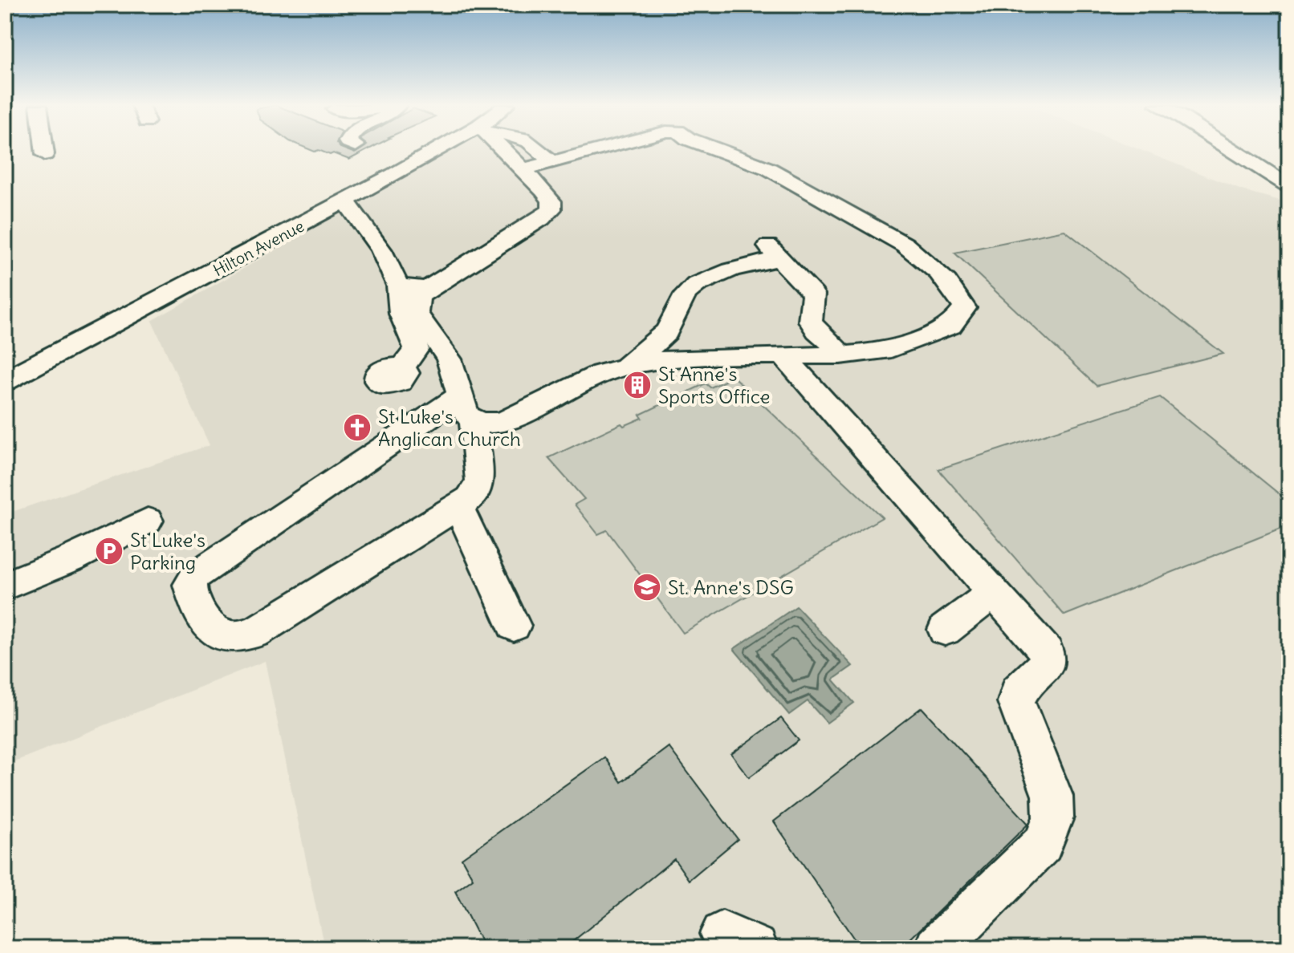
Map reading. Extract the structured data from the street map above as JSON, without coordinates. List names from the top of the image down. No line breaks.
{"streets":{"street":["Hilton Avenue"]},"places":{"building":["St Anne's Sports Office"],"church":["St Luke's Anglican Church"],"parking":["St Luke's Parking"],"school or university":["St. Anne's DSG"]}}
